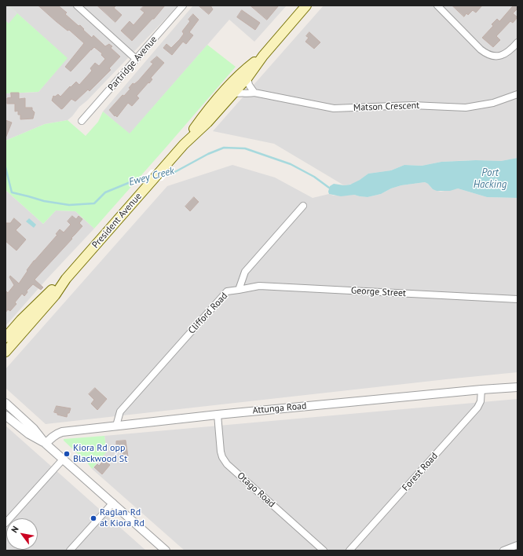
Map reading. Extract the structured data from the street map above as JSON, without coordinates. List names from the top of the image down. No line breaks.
{"streets":{"main road":["President Avenue"],"street":["Partridge Avenue","Matson Crescent","George Street","Clifford Road","Attunga Road","Forest Road","Otago Road"]},"crossings":[["Matson Crescent","President Avenue"],["George Street","Clifford Road"],["Clifford Road","Attunga Road"],["Attunga Road","Forest Road"],["Attunga Road","Otago Road"]],"water":["Port Hacking","Ewey Creek"],"places":["Kiora Rd opp Blackwood St","Raglan Rd at Kiora Rd"],"north":"top left"}
